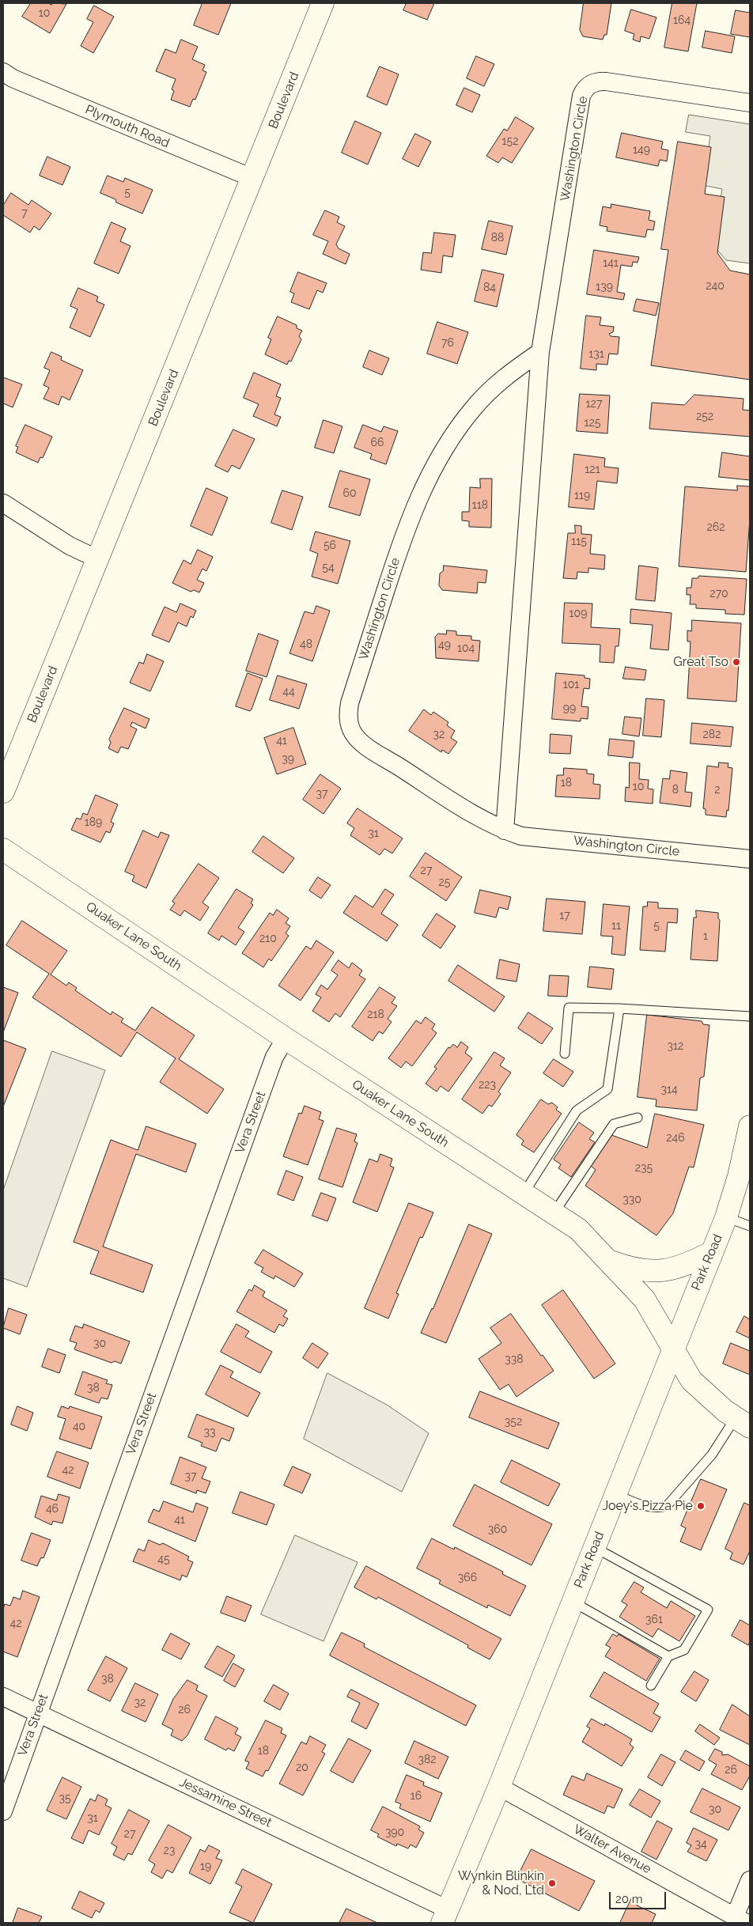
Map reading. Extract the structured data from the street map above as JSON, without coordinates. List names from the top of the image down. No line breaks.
{"streets":{"main road":["Boulevard","Quaker Lane South","Park Road"],"street":["Plymouth Road","Washington Circle","Vera Street","Jessamine Street","Walter Avenue"]},"crossings":[["Boulevard","Plymouth Road"],["Quaker Lane South","Vera Street"],["Quaker Lane South","Park Road"],["Vera Street","Jessamine Street"],["Park Road","Jessamine Street"],["Park Road","Walter Avenue"]],"places":["Great Tso","Joey's Pizza Pie","Wynkin Blinkin & Nod, Ltd"],"house_numbers":["10","164","152","149","5","7","88","141","240","139","84","76","131","127","252","125","66","121","60","119","118","262","115","56","54","270","109","48","49","104","101","44","99","32","282","41","39","18","10","8","2","37","189","31","27","25","17","11","5","1","210","218","312","223","314","246","235","330","30","338","38","352","40","33","42","37","46","41","360","45","366","361","42","38","32","26","18","382","20","26","16","35","30","31","390","27","34","23","19"],"scale_bar":"20 m"}
